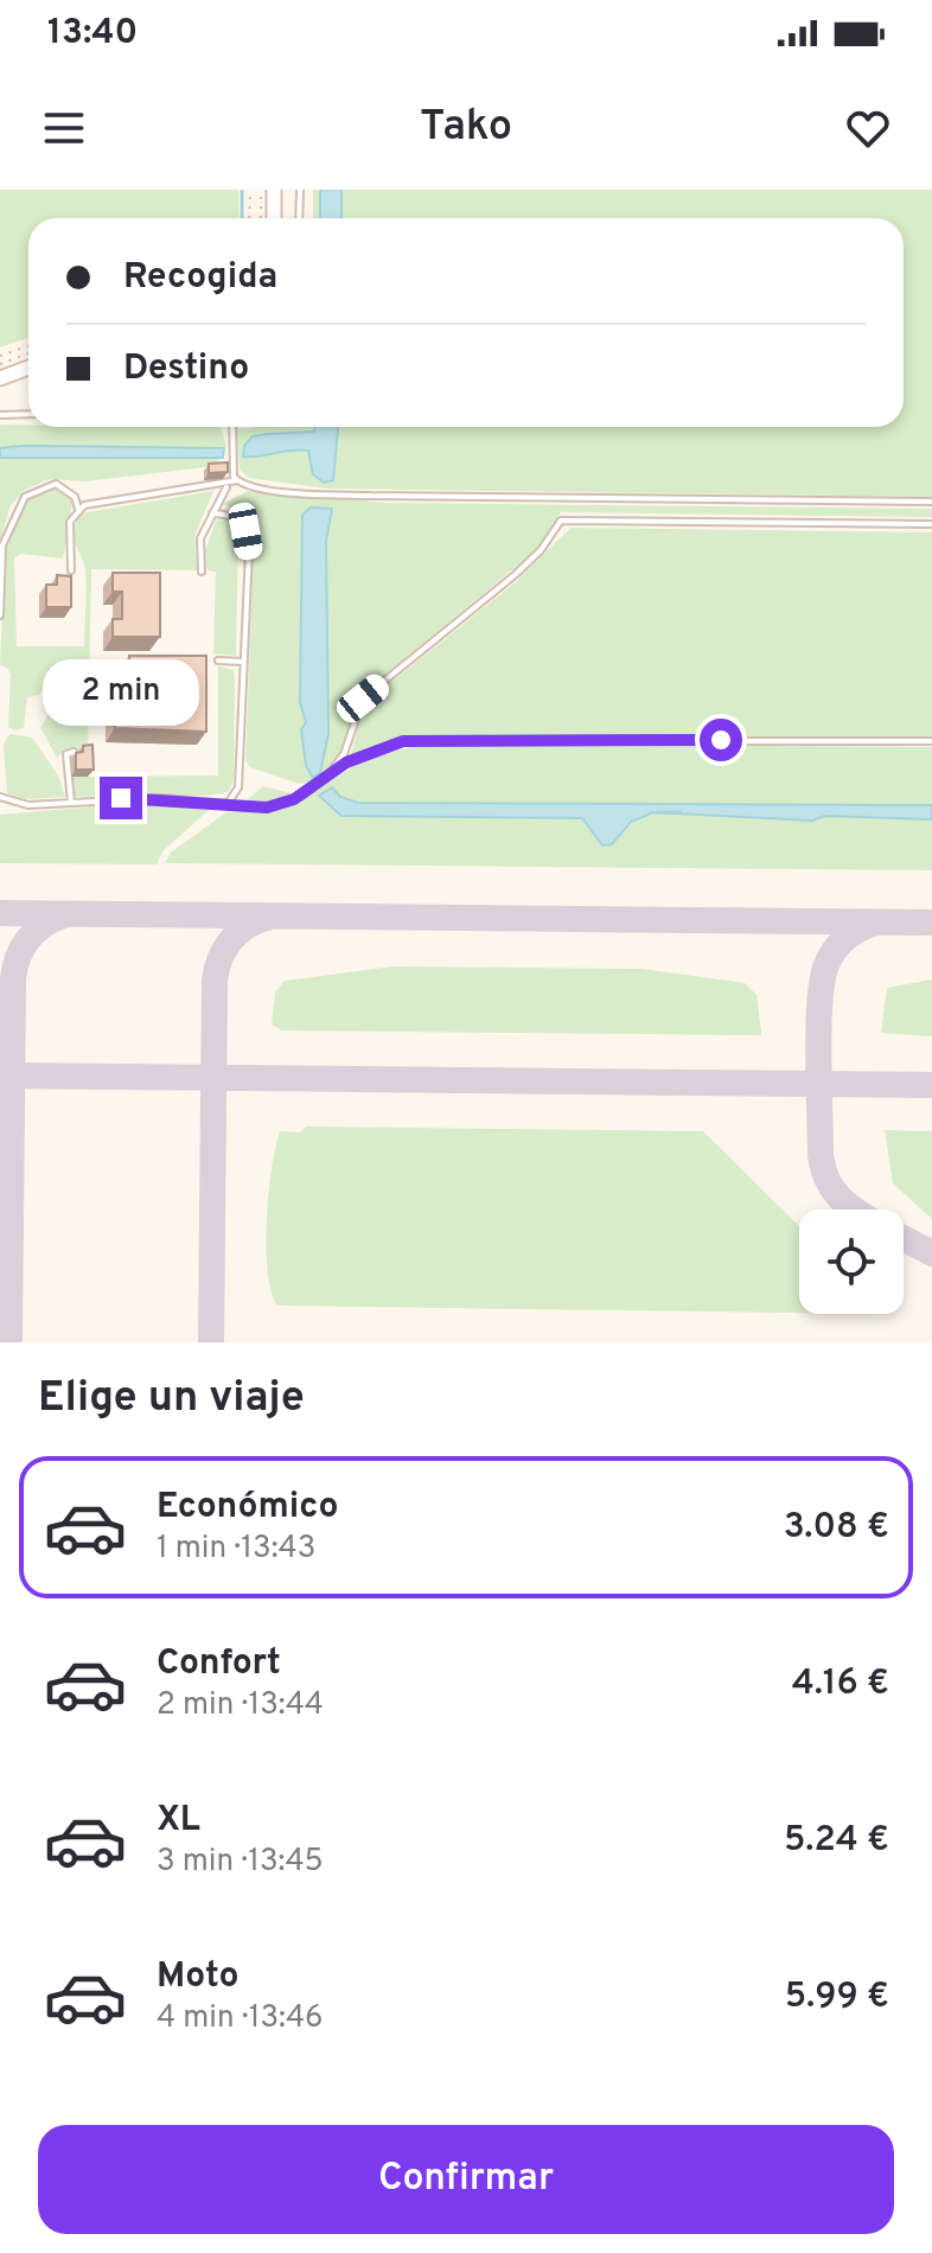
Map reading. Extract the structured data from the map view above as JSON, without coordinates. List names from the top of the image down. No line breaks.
{"page":{"status":"13:40","header":"Tako","banner":["Recogida","Destino"],"bubble":"2 min","heading":"Elige un viaje","list":[{"name":"Económico","note":"1 min · 13:43","value":"3.08 €"},{"name":"Confort","note":"2 min · 13:44","value":"4.16 €"},{"name":"XL","note":"3 min · 13:45","value":"5.24 €"},{"name":"Moto","note":"4 min · 13:46","value":"5.99 €"}],"buttons":"Confirmar"}}
